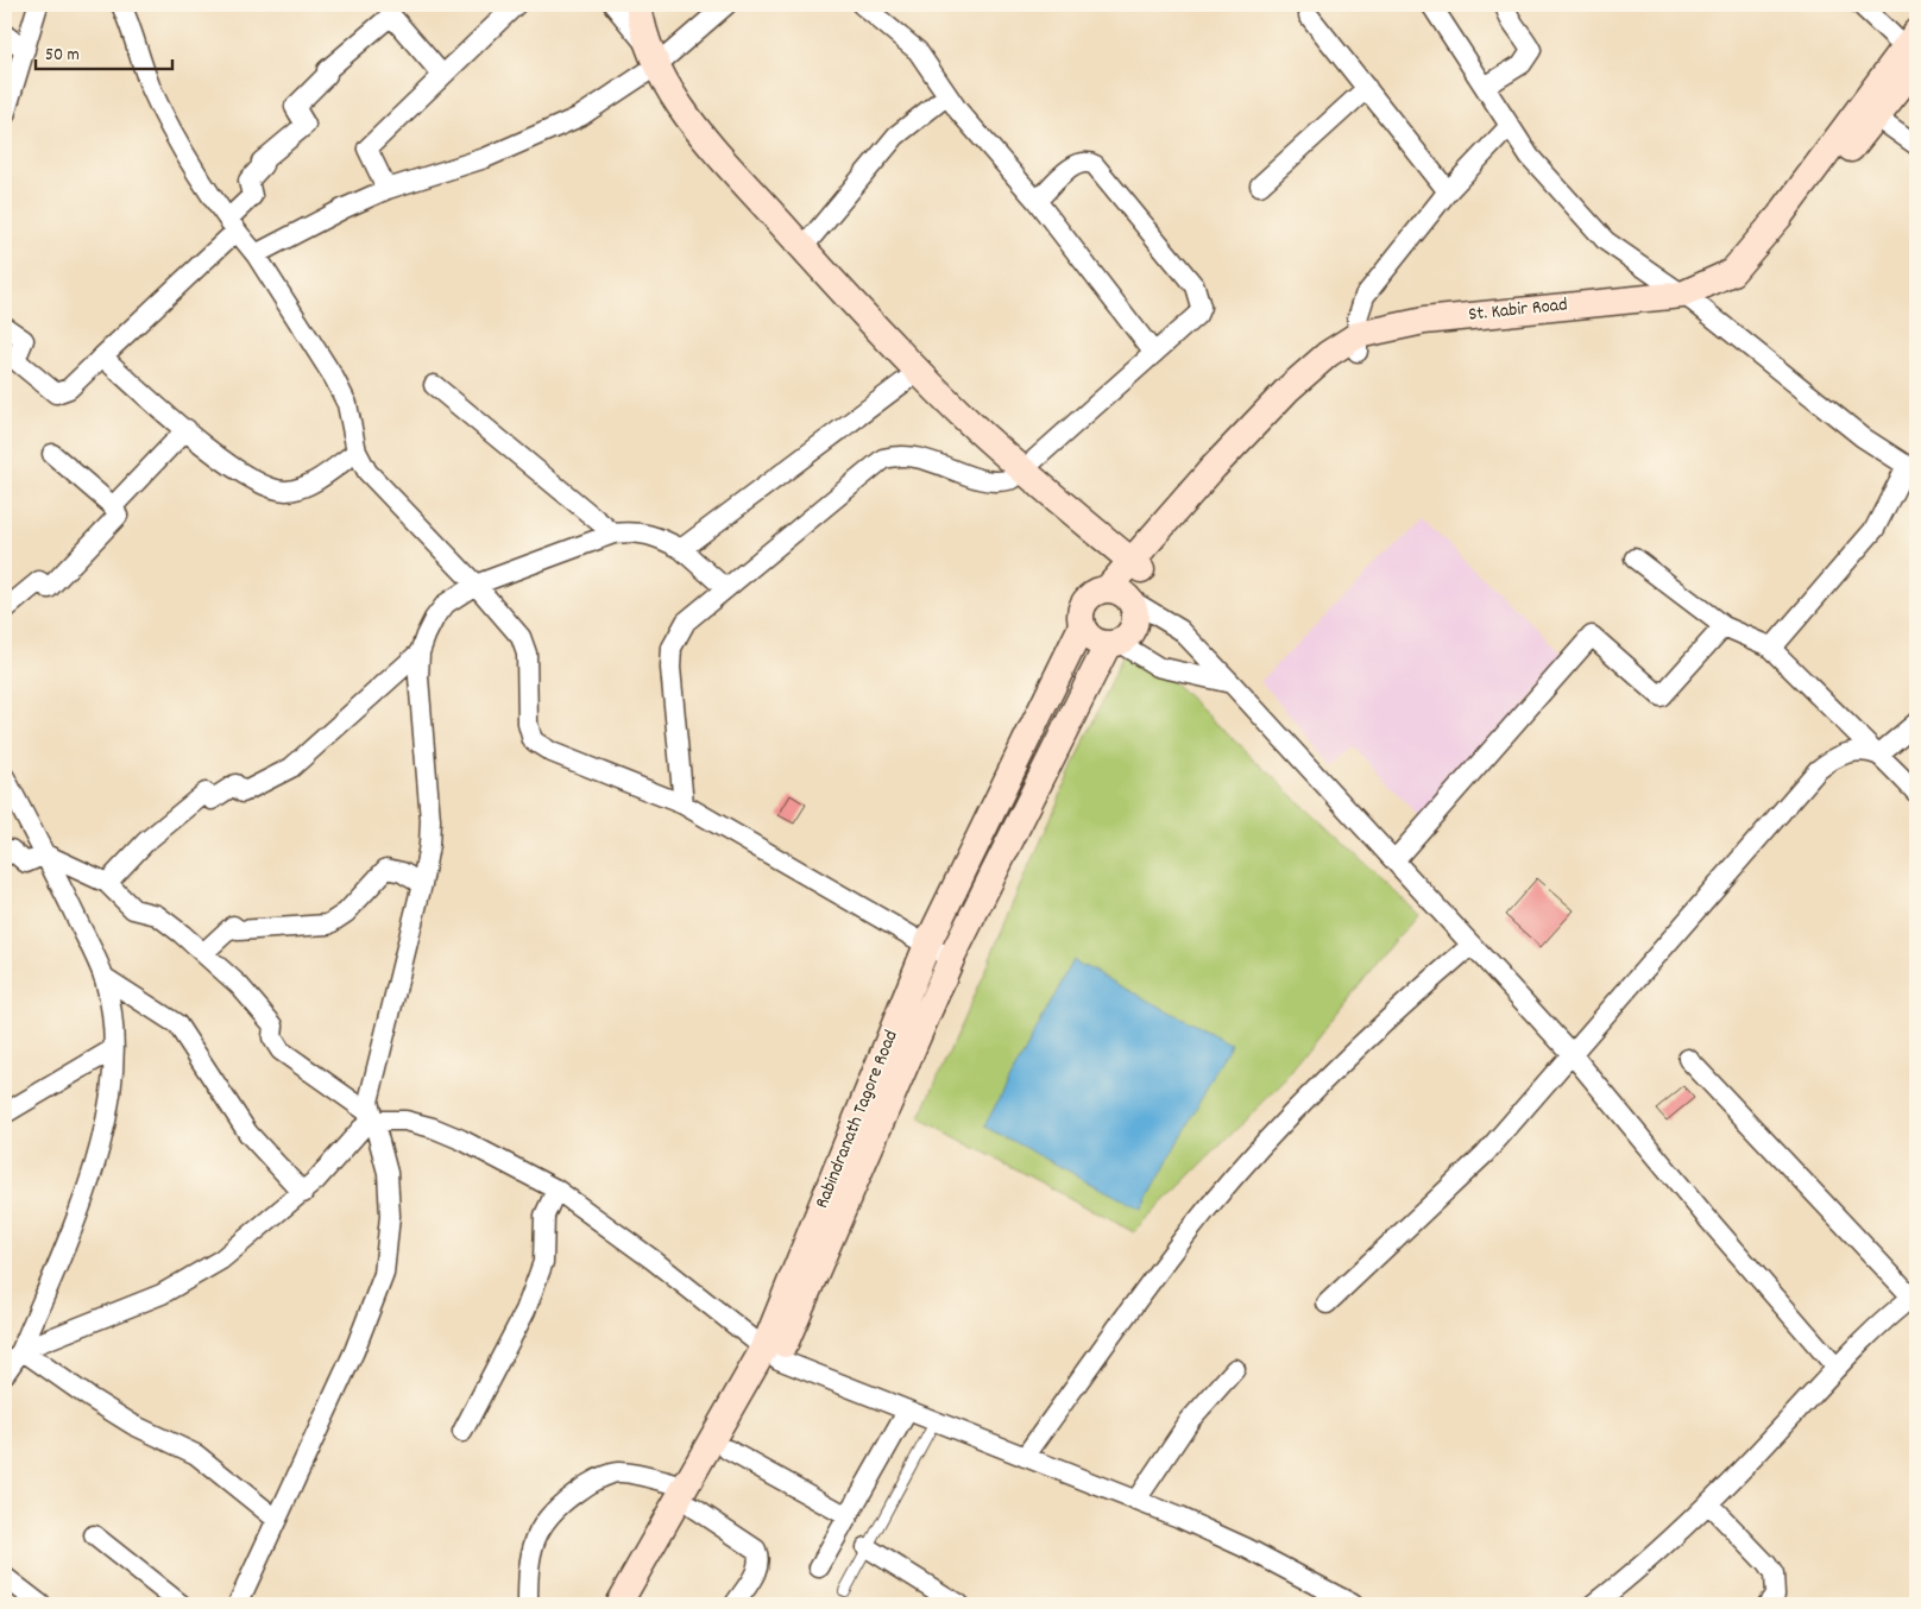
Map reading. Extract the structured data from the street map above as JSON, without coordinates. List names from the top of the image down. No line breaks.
{"streets":{"main road":["St. Kabir Road","Rabindranath Tagore Road"]},"crossings":[["St. Kabir Road","Rabindranath Tagore Road"]],"scale_bar":"50 m"}
